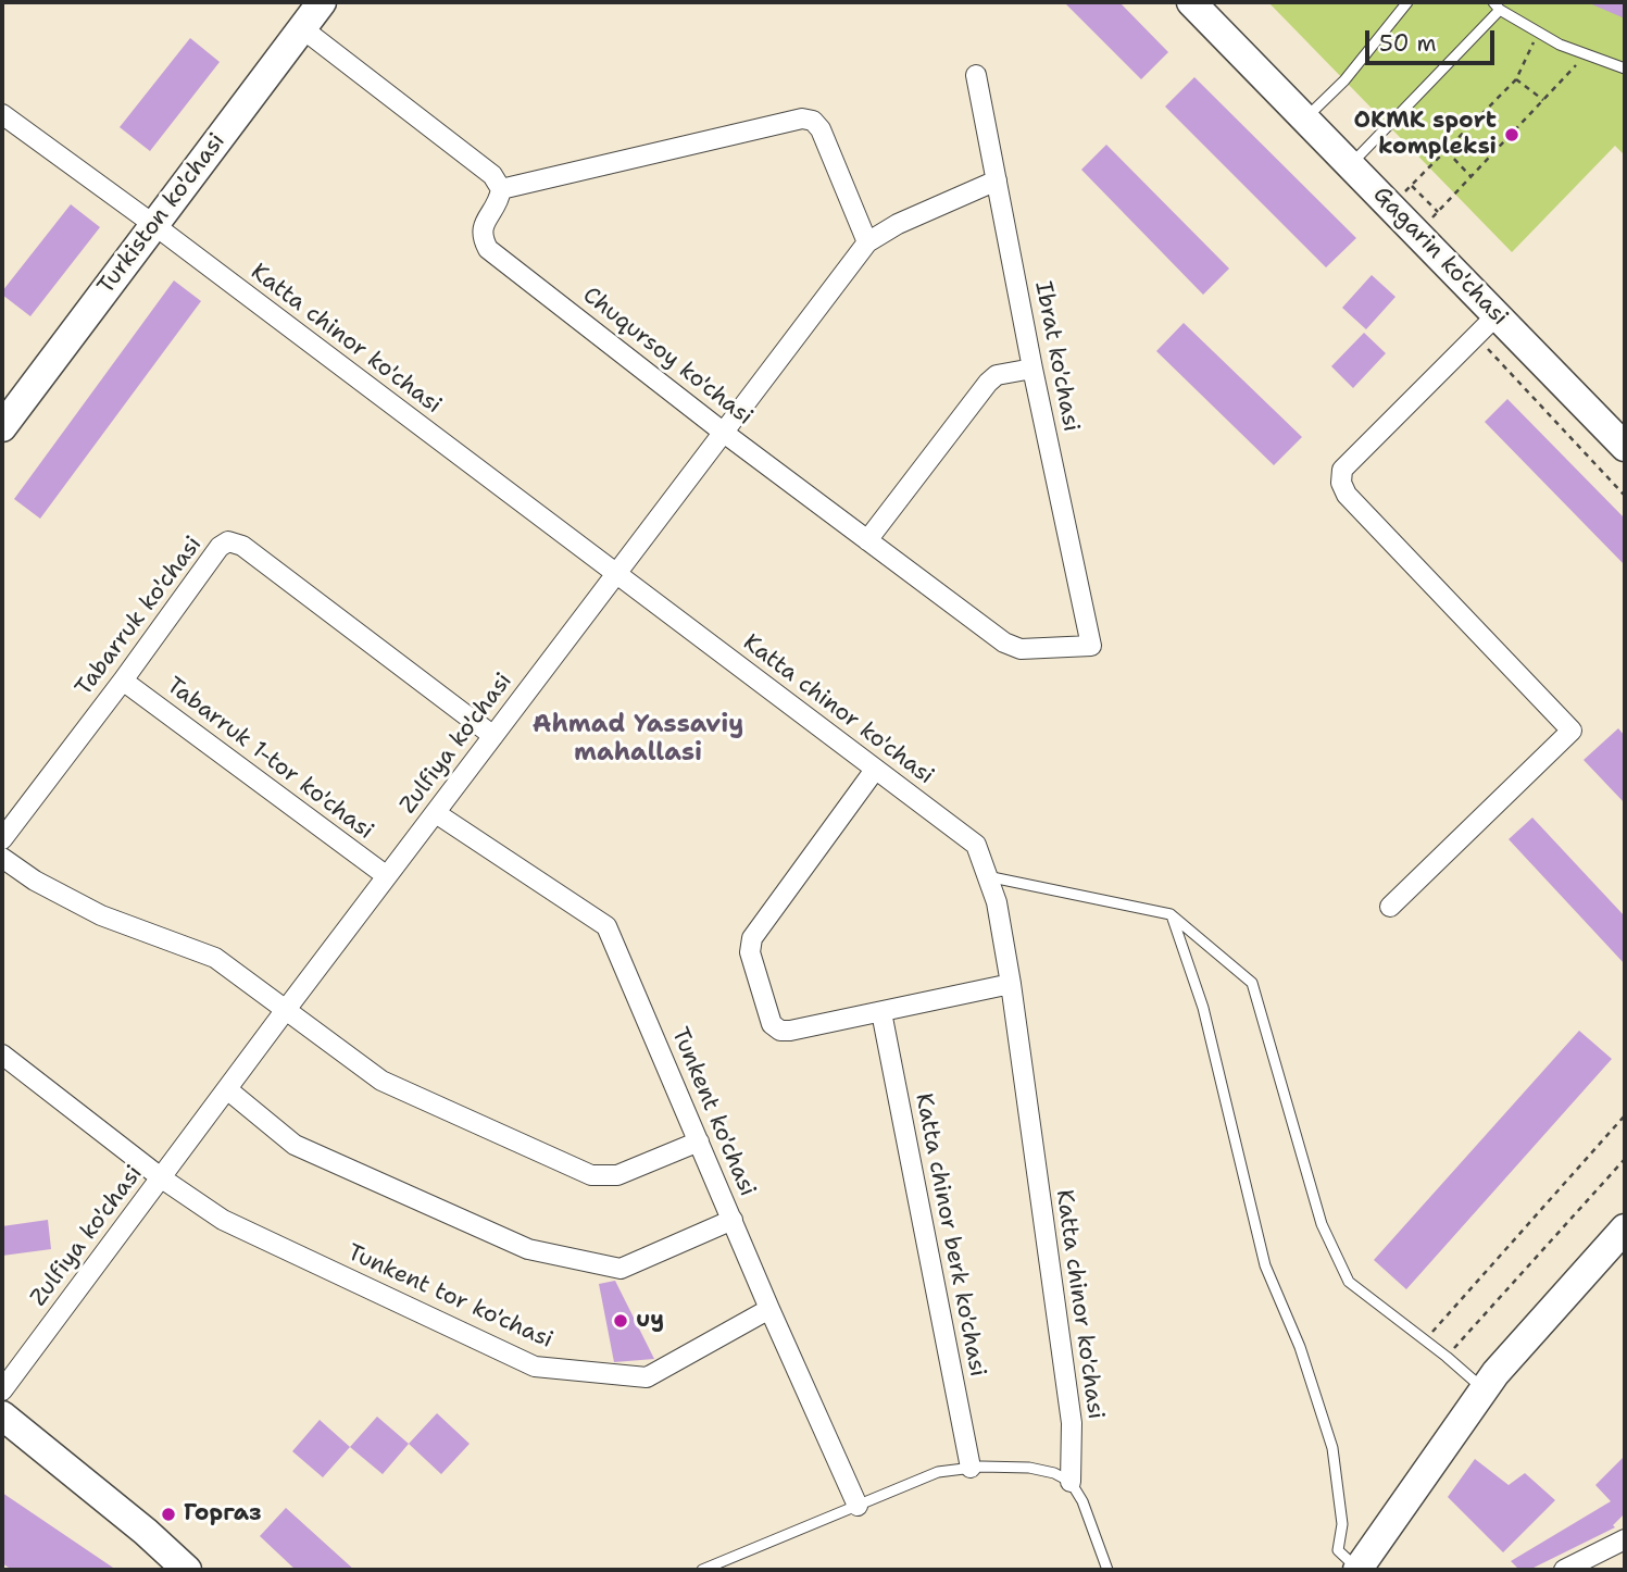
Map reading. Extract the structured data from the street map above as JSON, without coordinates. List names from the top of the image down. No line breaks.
{"streets":{"street":["Turkiston ko'chasi","Gagarin ko'chasi","Katta chinor ko'chasi","Chuqursoy ko'chasi","Ibrat ko'chasi","Tabarruk ko'chasi","Zulfiya ko'chasi","Tabarruk 1-tor ko'chasi","Tunkent ko'chasi","Katta chinor berk ko'chasi","Tunkent tor ko'chasi"]},"crossings":[["Turkiston ko'chasi","Katta chinor ko'chasi"],["Katta chinor ko'chasi","Zulfiya ko'chasi"],["Chuqursoy ko'chasi","Ibrat ko'chasi"],["Chuqursoy ko'chasi","Zulfiya ko'chasi"],["Ibrat ko'chasi","Zulfiya ko'chasi"],["Tabarruk ko'chasi","Zulfiya ko'chasi"],["Tabarruk ko'chasi","Tabarruk 1-tor ko'chasi"],["Zulfiya ko'chasi","Tabarruk 1-tor ko'chasi"],["Zulfiya ko'chasi","Tunkent ko'chasi"],["Zulfiya ko'chasi","Tunkent tor ko'chasi"],["Tunkent ko'chasi","Tunkent tor ko'chasi"]],"districts":["Ahmad Yassaviy mahallasi"],"places":["OKMK sport kompleksi","uy","Горгаз"],"scale_bar":"50 m"}
